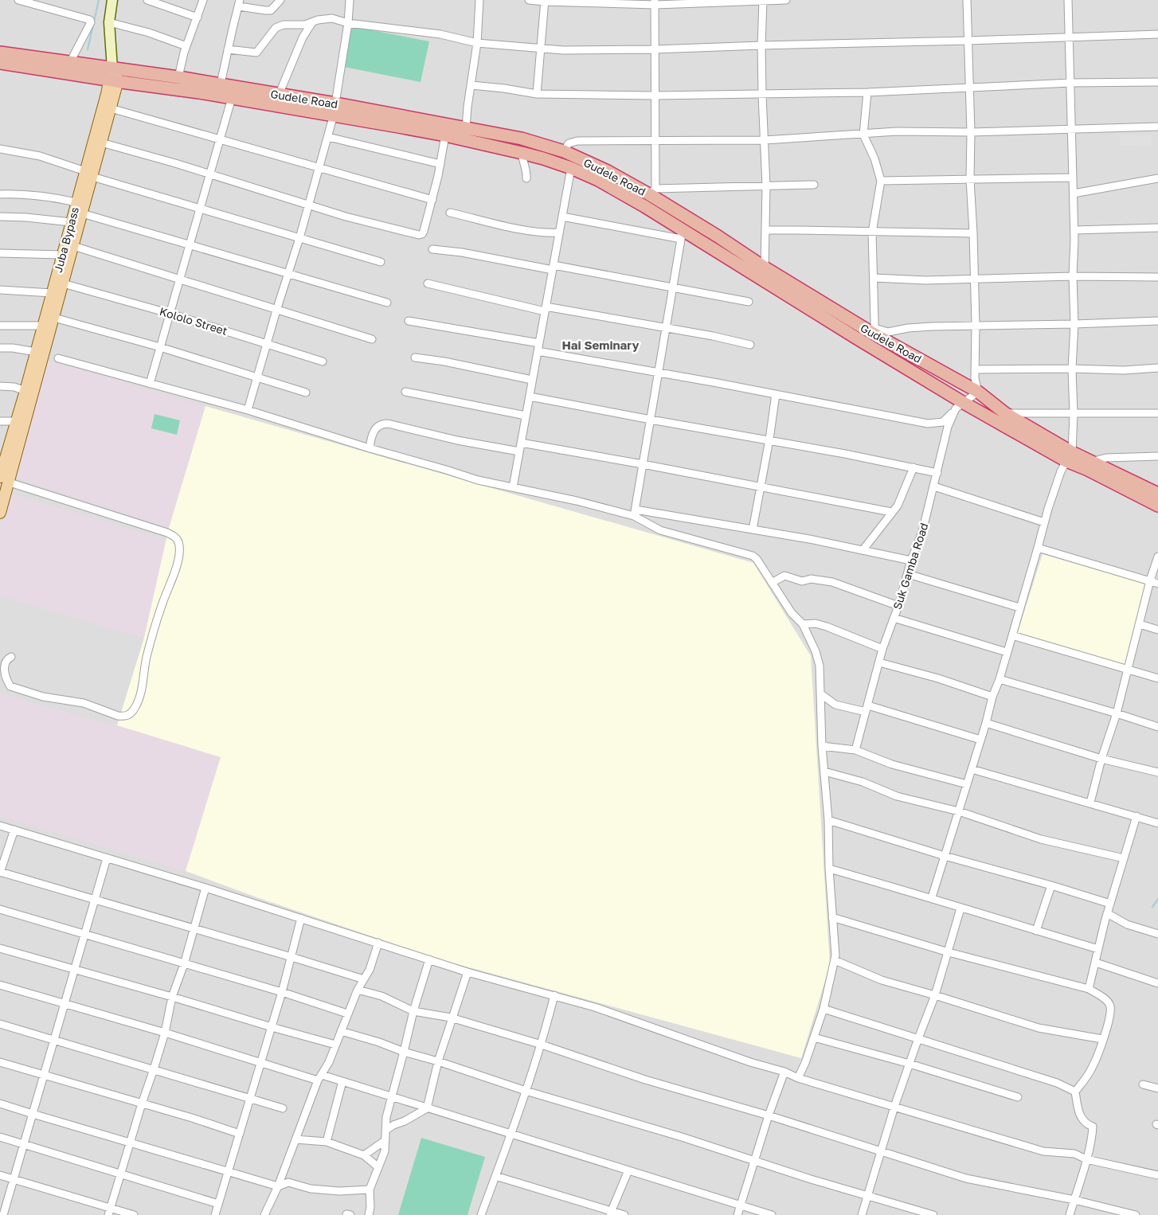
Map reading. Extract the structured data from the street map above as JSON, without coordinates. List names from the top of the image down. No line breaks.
{"streets":{"highway":["Gudele Road"],"main road":["Juba Bypass"],"street":["Kololo Street","Suk Gamba Road"]},"crossings":[["Gudele Road","Juba Bypass"],["Gudele Road","Suk Gamba Road"],["Juba Bypass","Kololo Street"]],"districts":["Hai Seminary"]}
